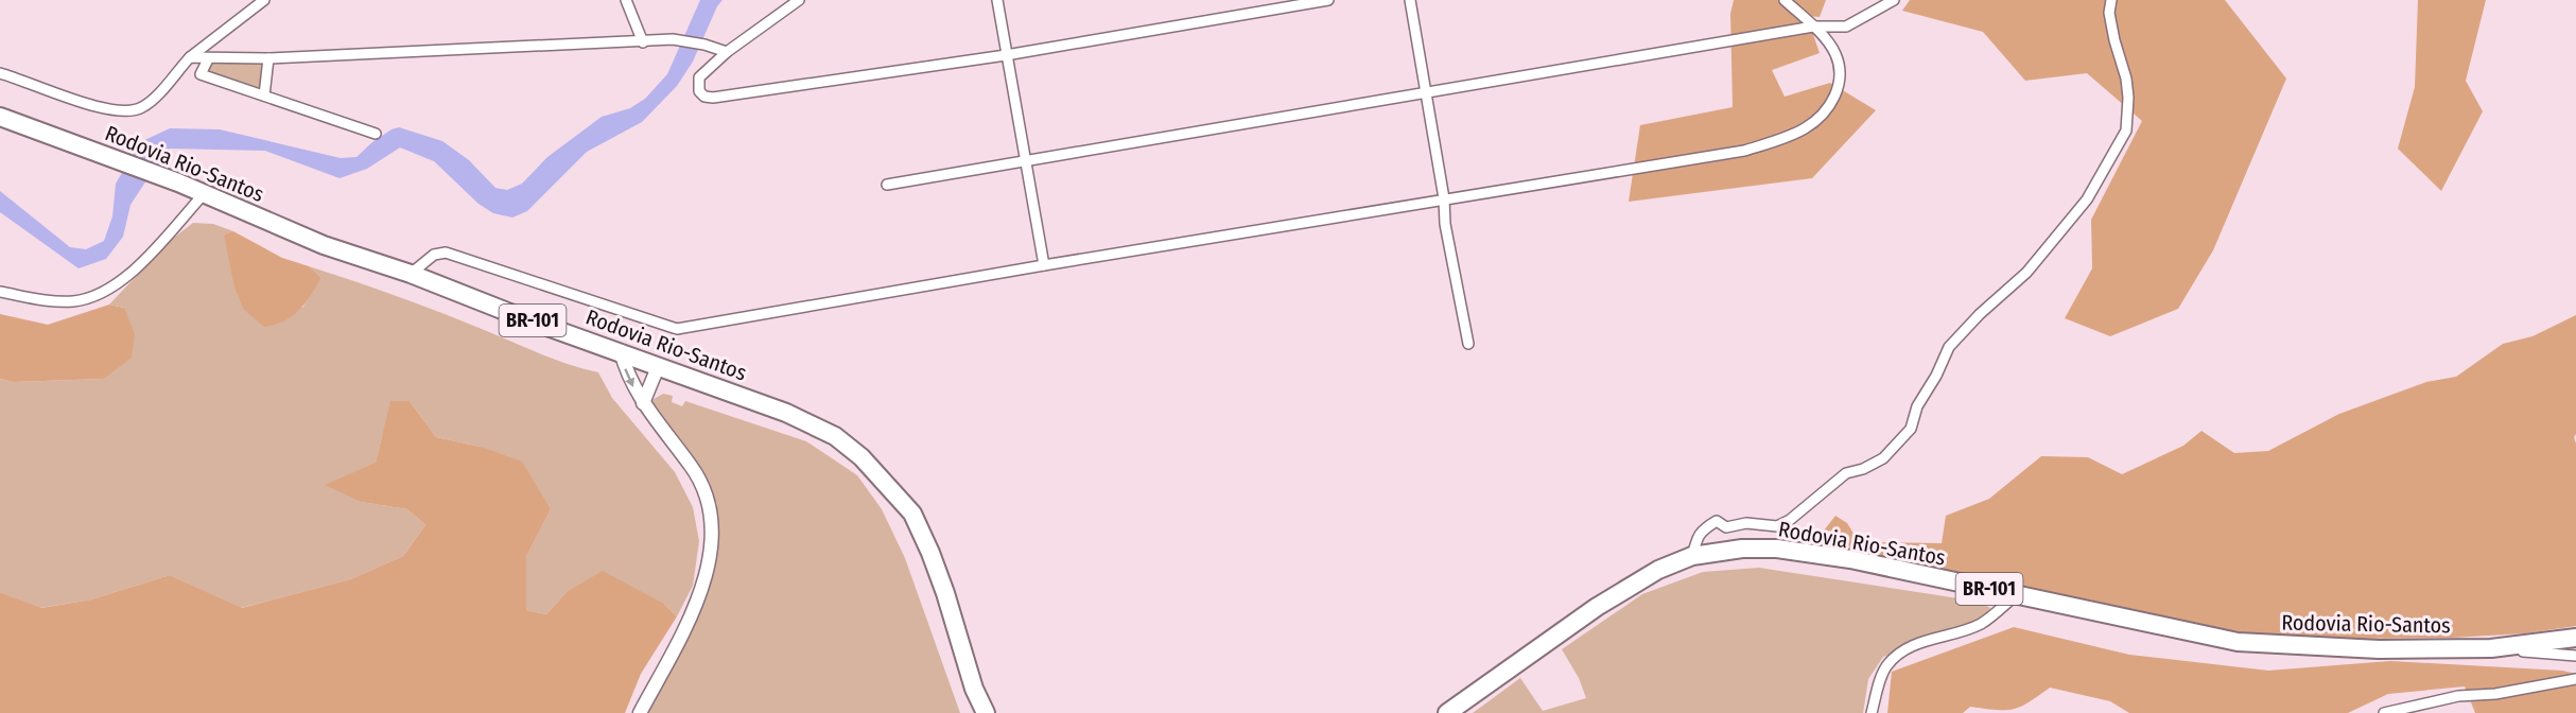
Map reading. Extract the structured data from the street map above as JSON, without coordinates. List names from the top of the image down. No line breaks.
{"streets":{"highway":["Rodovia Rio-Santos","BR-101"]}}
